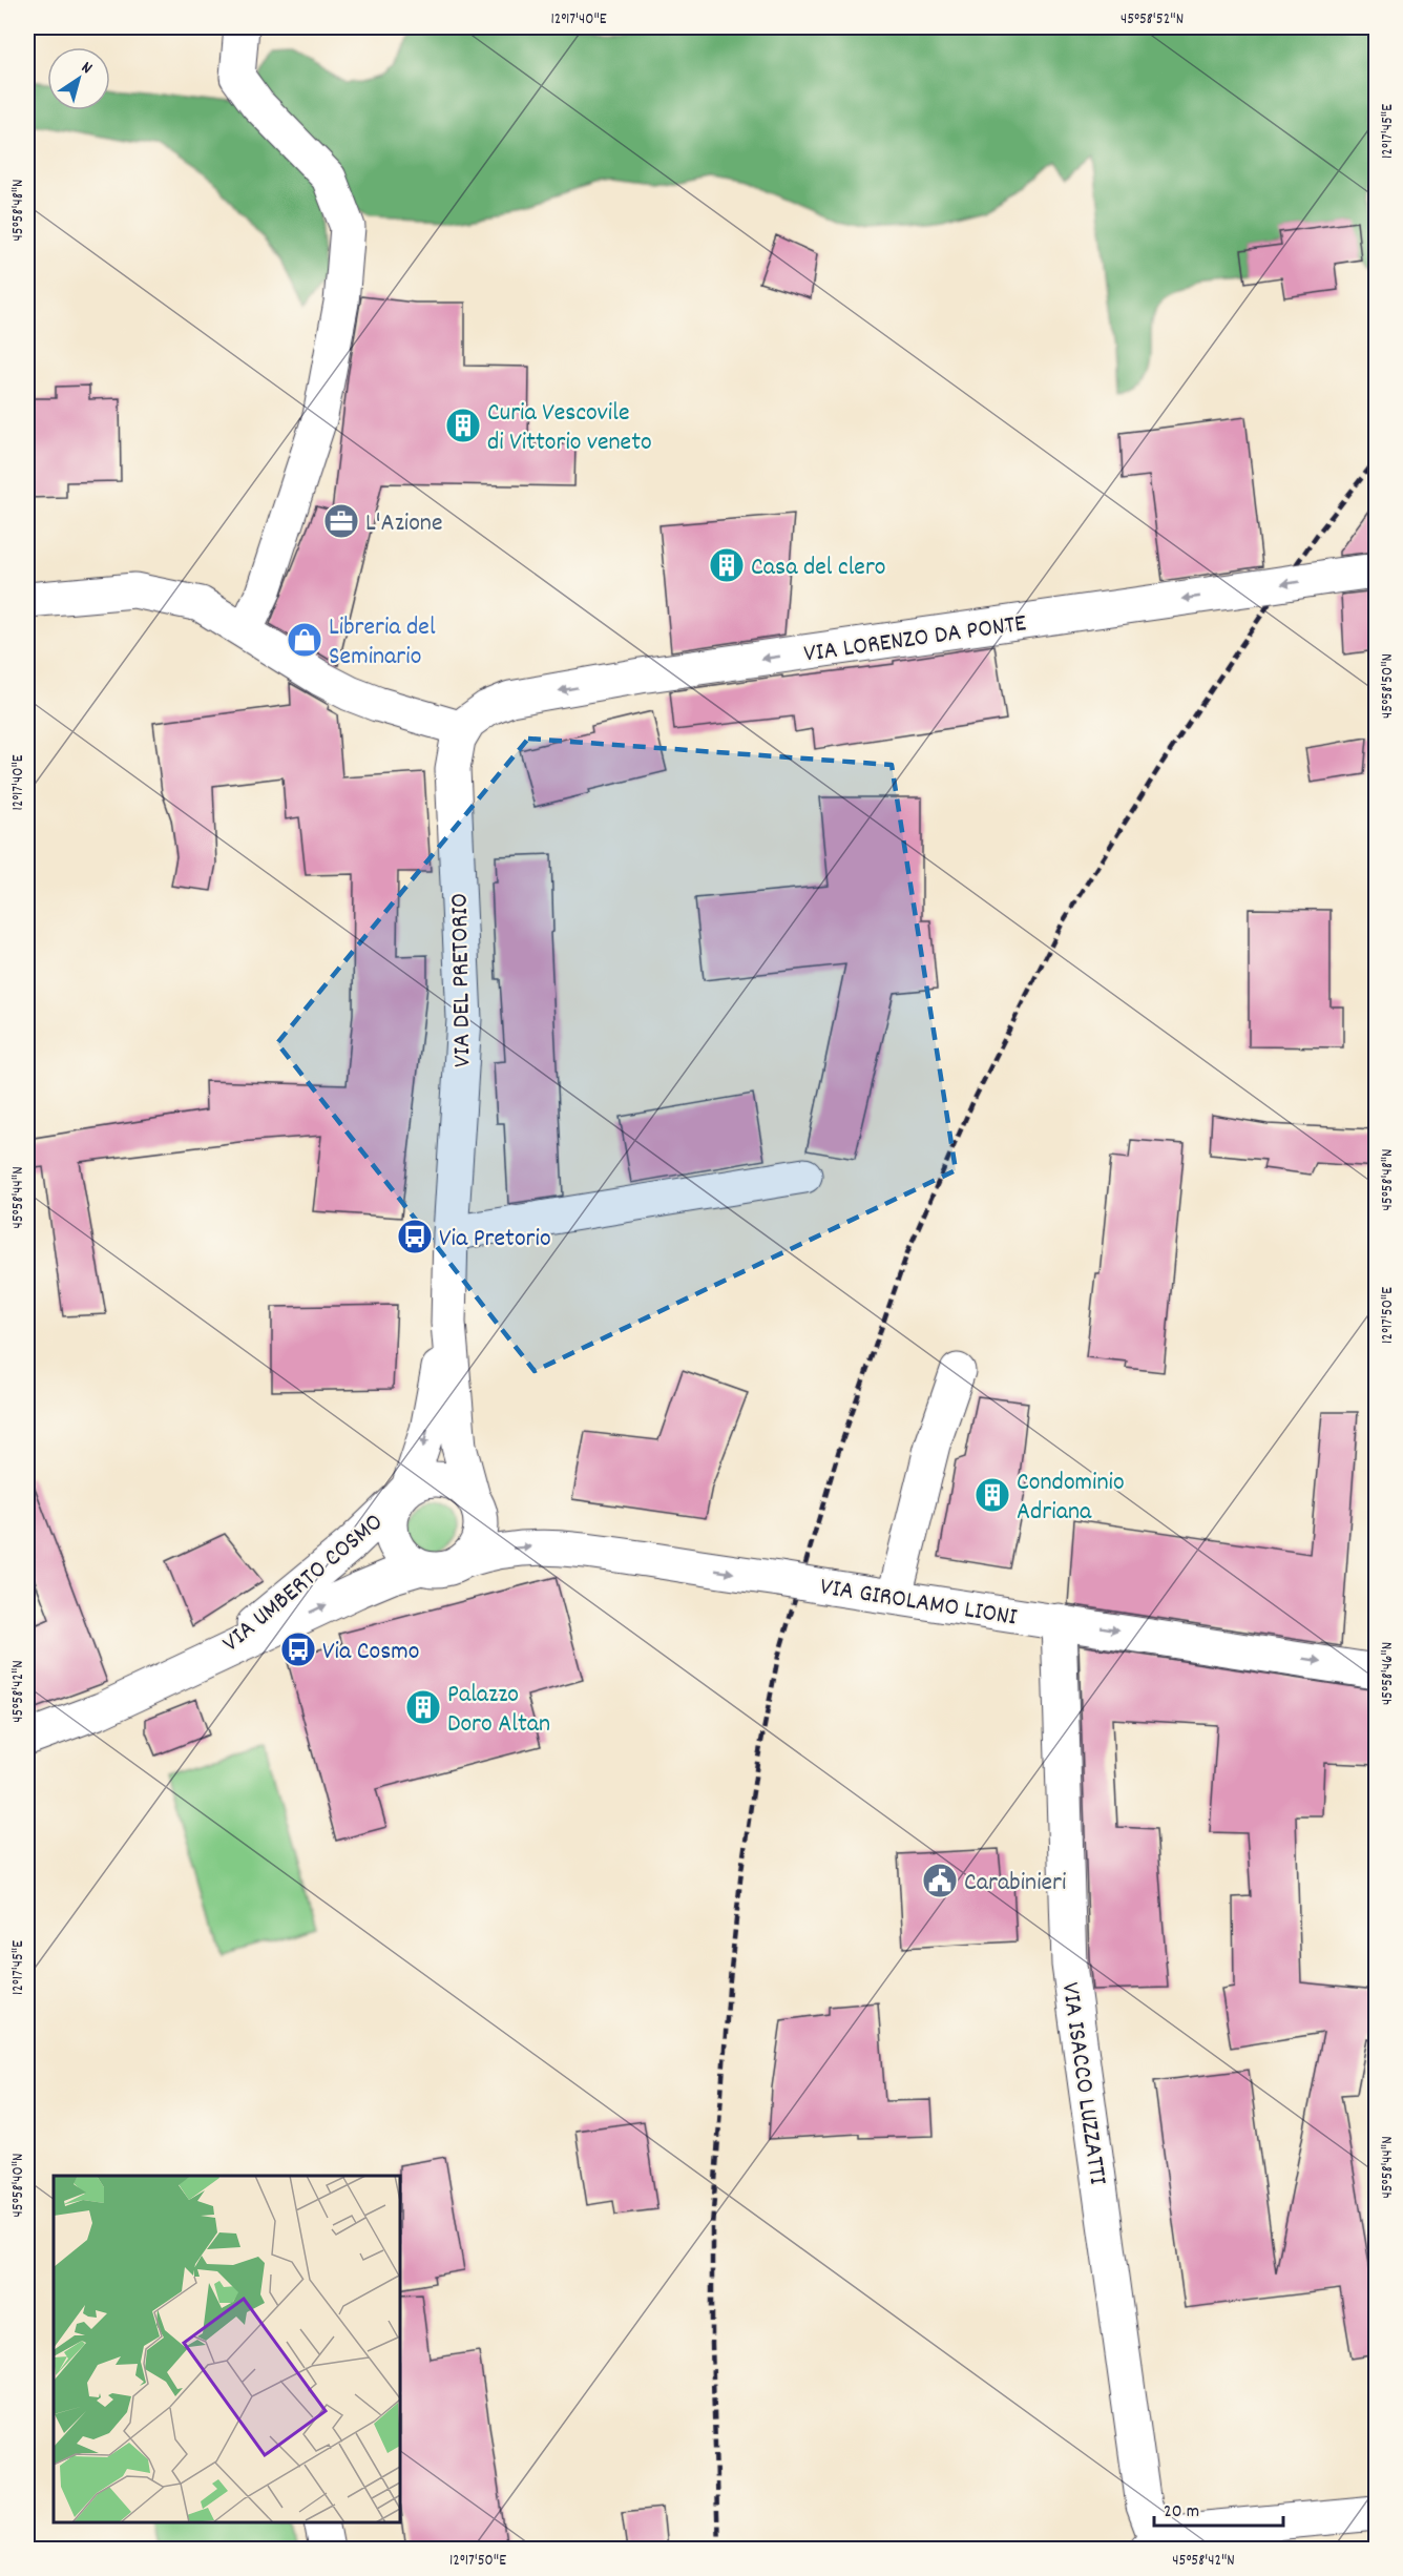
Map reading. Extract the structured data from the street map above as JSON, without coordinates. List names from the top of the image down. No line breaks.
{"streets":{"street":["VIA LORENZO DA PONTE","VIA DEL PRETORIO","VIA UMBERTO COSMO","VIA GIROLAMO LIONI","VIA ISACCO LUZZATTI"]},"crossings":[["VIA LORENZO DA PONTE","VIA DEL PRETORIO"],["VIA DEL PRETORIO","VIA UMBERTO COSMO"],["VIA DEL PRETORIO","VIA GIROLAMO LIONI"],["VIA UMBERTO COSMO","VIA GIROLAMO LIONI"],["VIA GIROLAMO LIONI","VIA ISACCO LUZZATTI"]],"one_way":["VIA LORENZO DA PONTE","VIA GIROLAMO LIONI"],"places":{"building":["Curia Vescovile di Vittorio veneto","Casa del clero","Condominio Adriana","Palazzo Doro Altan"],"office":["L'Azione"],"shop":["Libreria del Seminario"],"bus stop":["Via Pretorio","Via Cosmo"],"public building":["Carabinieri"]},"scale_bar":"20 m","north":"top right","coordinates":["12°17'40\"E","45°58'52\"N","12°17'45\"E","45°58'48\"N","45°58'50\"N","45°58'44\"N","12°17'50\"E","45°58'46\"N","45°58'42\"N","45°58'40\"N"]}
